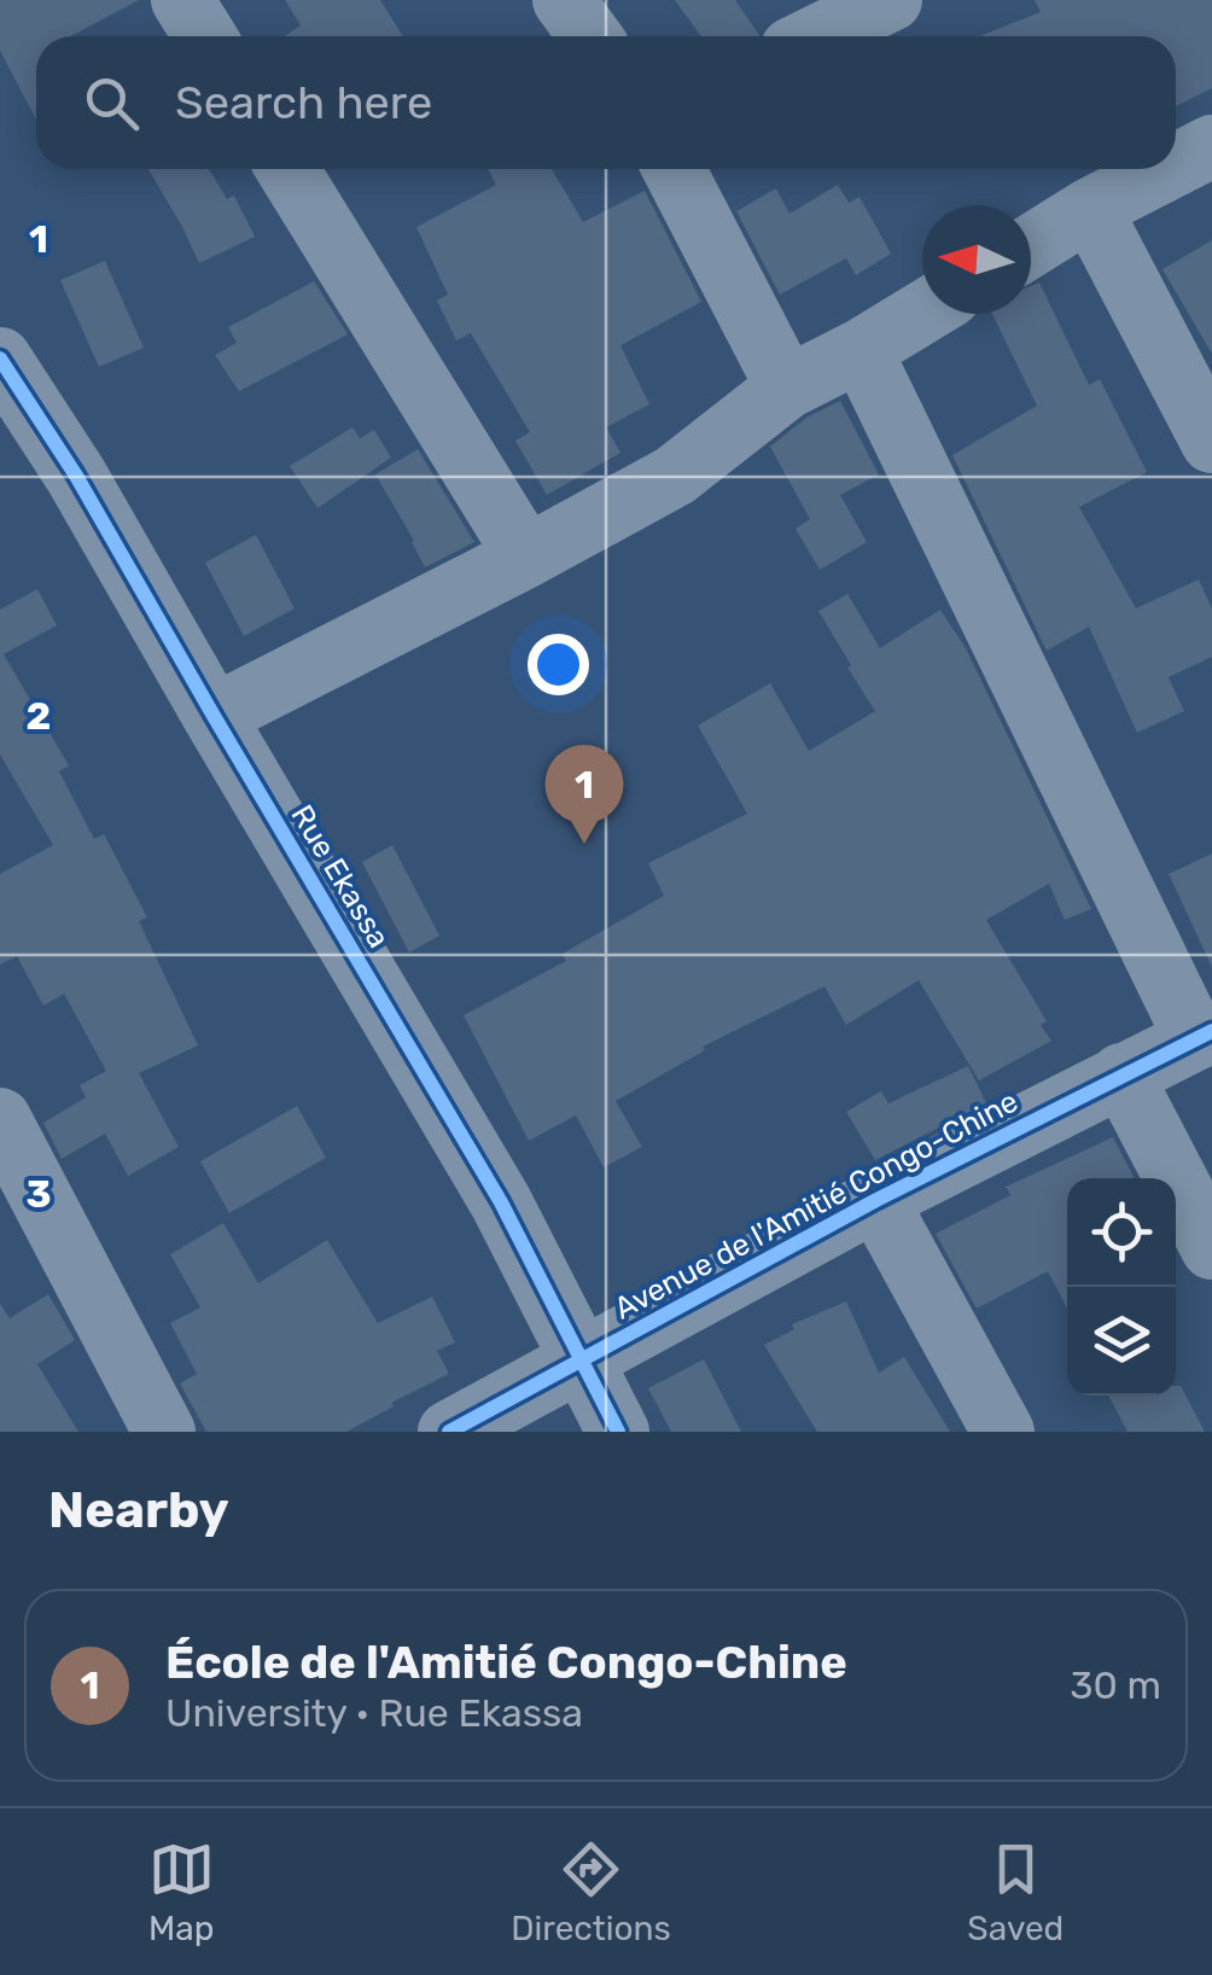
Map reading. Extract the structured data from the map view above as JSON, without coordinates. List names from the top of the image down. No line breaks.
{"streets":{"street":["Rue Ekassa","Avenue de l'Amitié Congo-Chine"]},"crossings":[["Rue Ekassa","Avenue de l'Amitié Congo-Chine"]],"north":"left","page":{"search":"Search here","pins":"1","heading":"Nearby","list":[{"mark":"1","name":"École de l'Amitié Congo-Chine","note":"University · Rue Ekassa","value":"30 m"}],"nav":["Map","Directions","Saved"]},"grid":{"rows":["1","2","3"]}}
